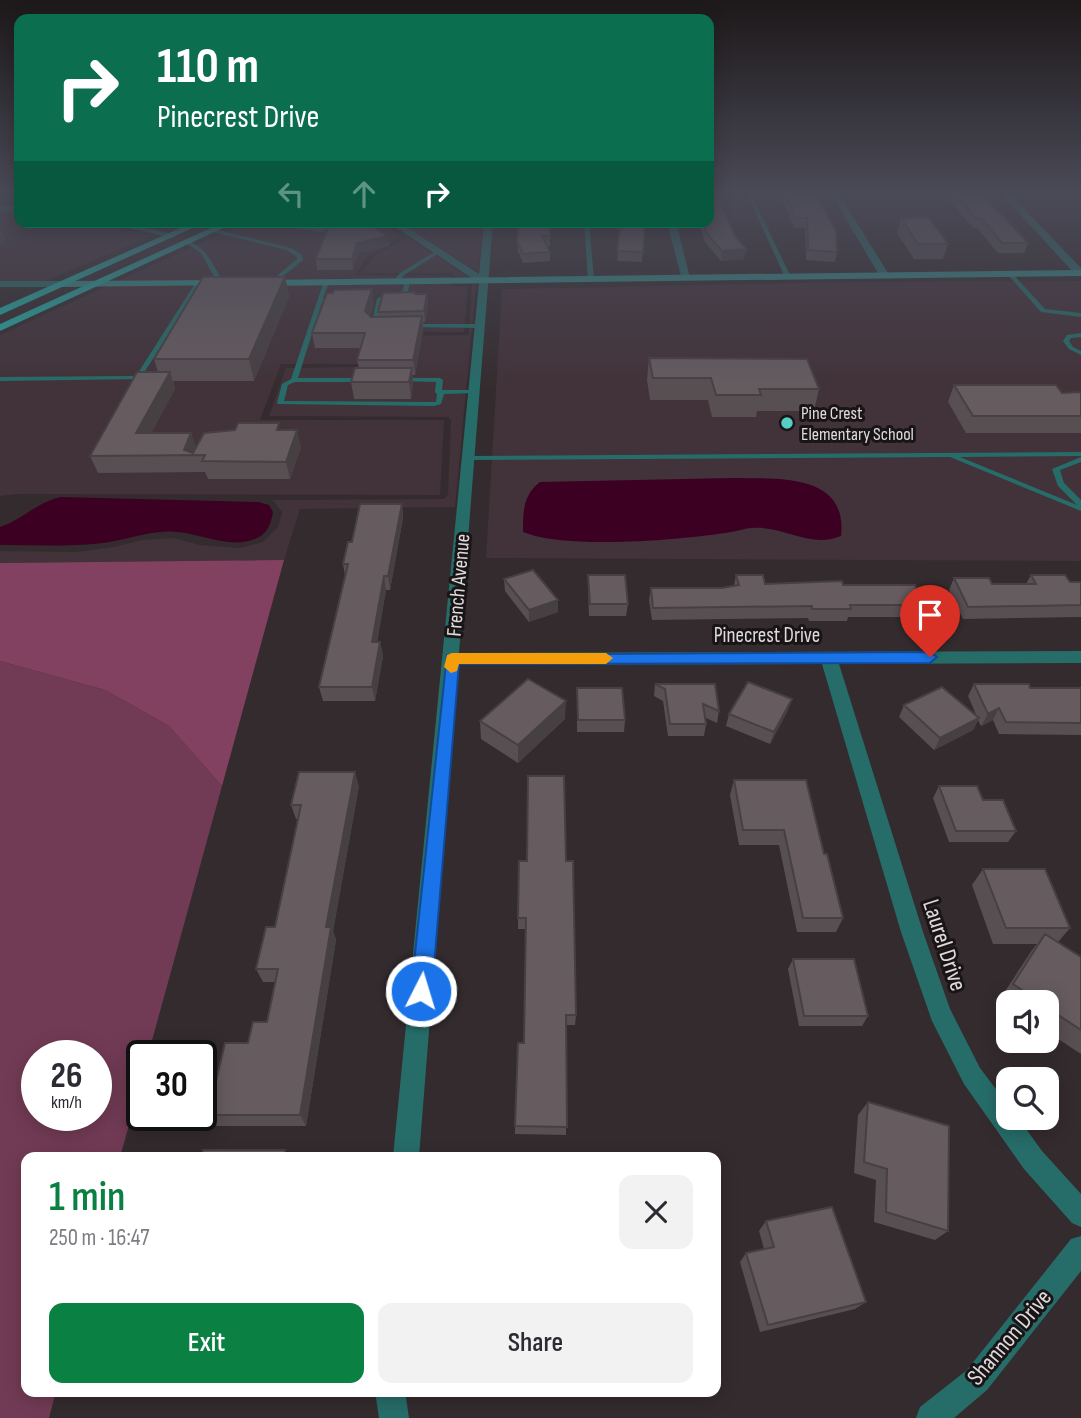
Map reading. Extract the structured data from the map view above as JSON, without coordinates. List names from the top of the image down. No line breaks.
{"streets":{"street":["French Avenue","Pinecrest Drive","Laurel Drive","Shannon Drive"]},"crossings":[["French Avenue","Pinecrest Drive"],["Pinecrest Drive","Laurel Drive"]],"places":["Pine Crest Elementary School"],"page":{"turn":["110 m","Pinecrest Drive"],"speed":"26 km/h","limit":"30","heading":["1 min","250 m · 16:47"],"buttons":["Exit","Share"]}}
